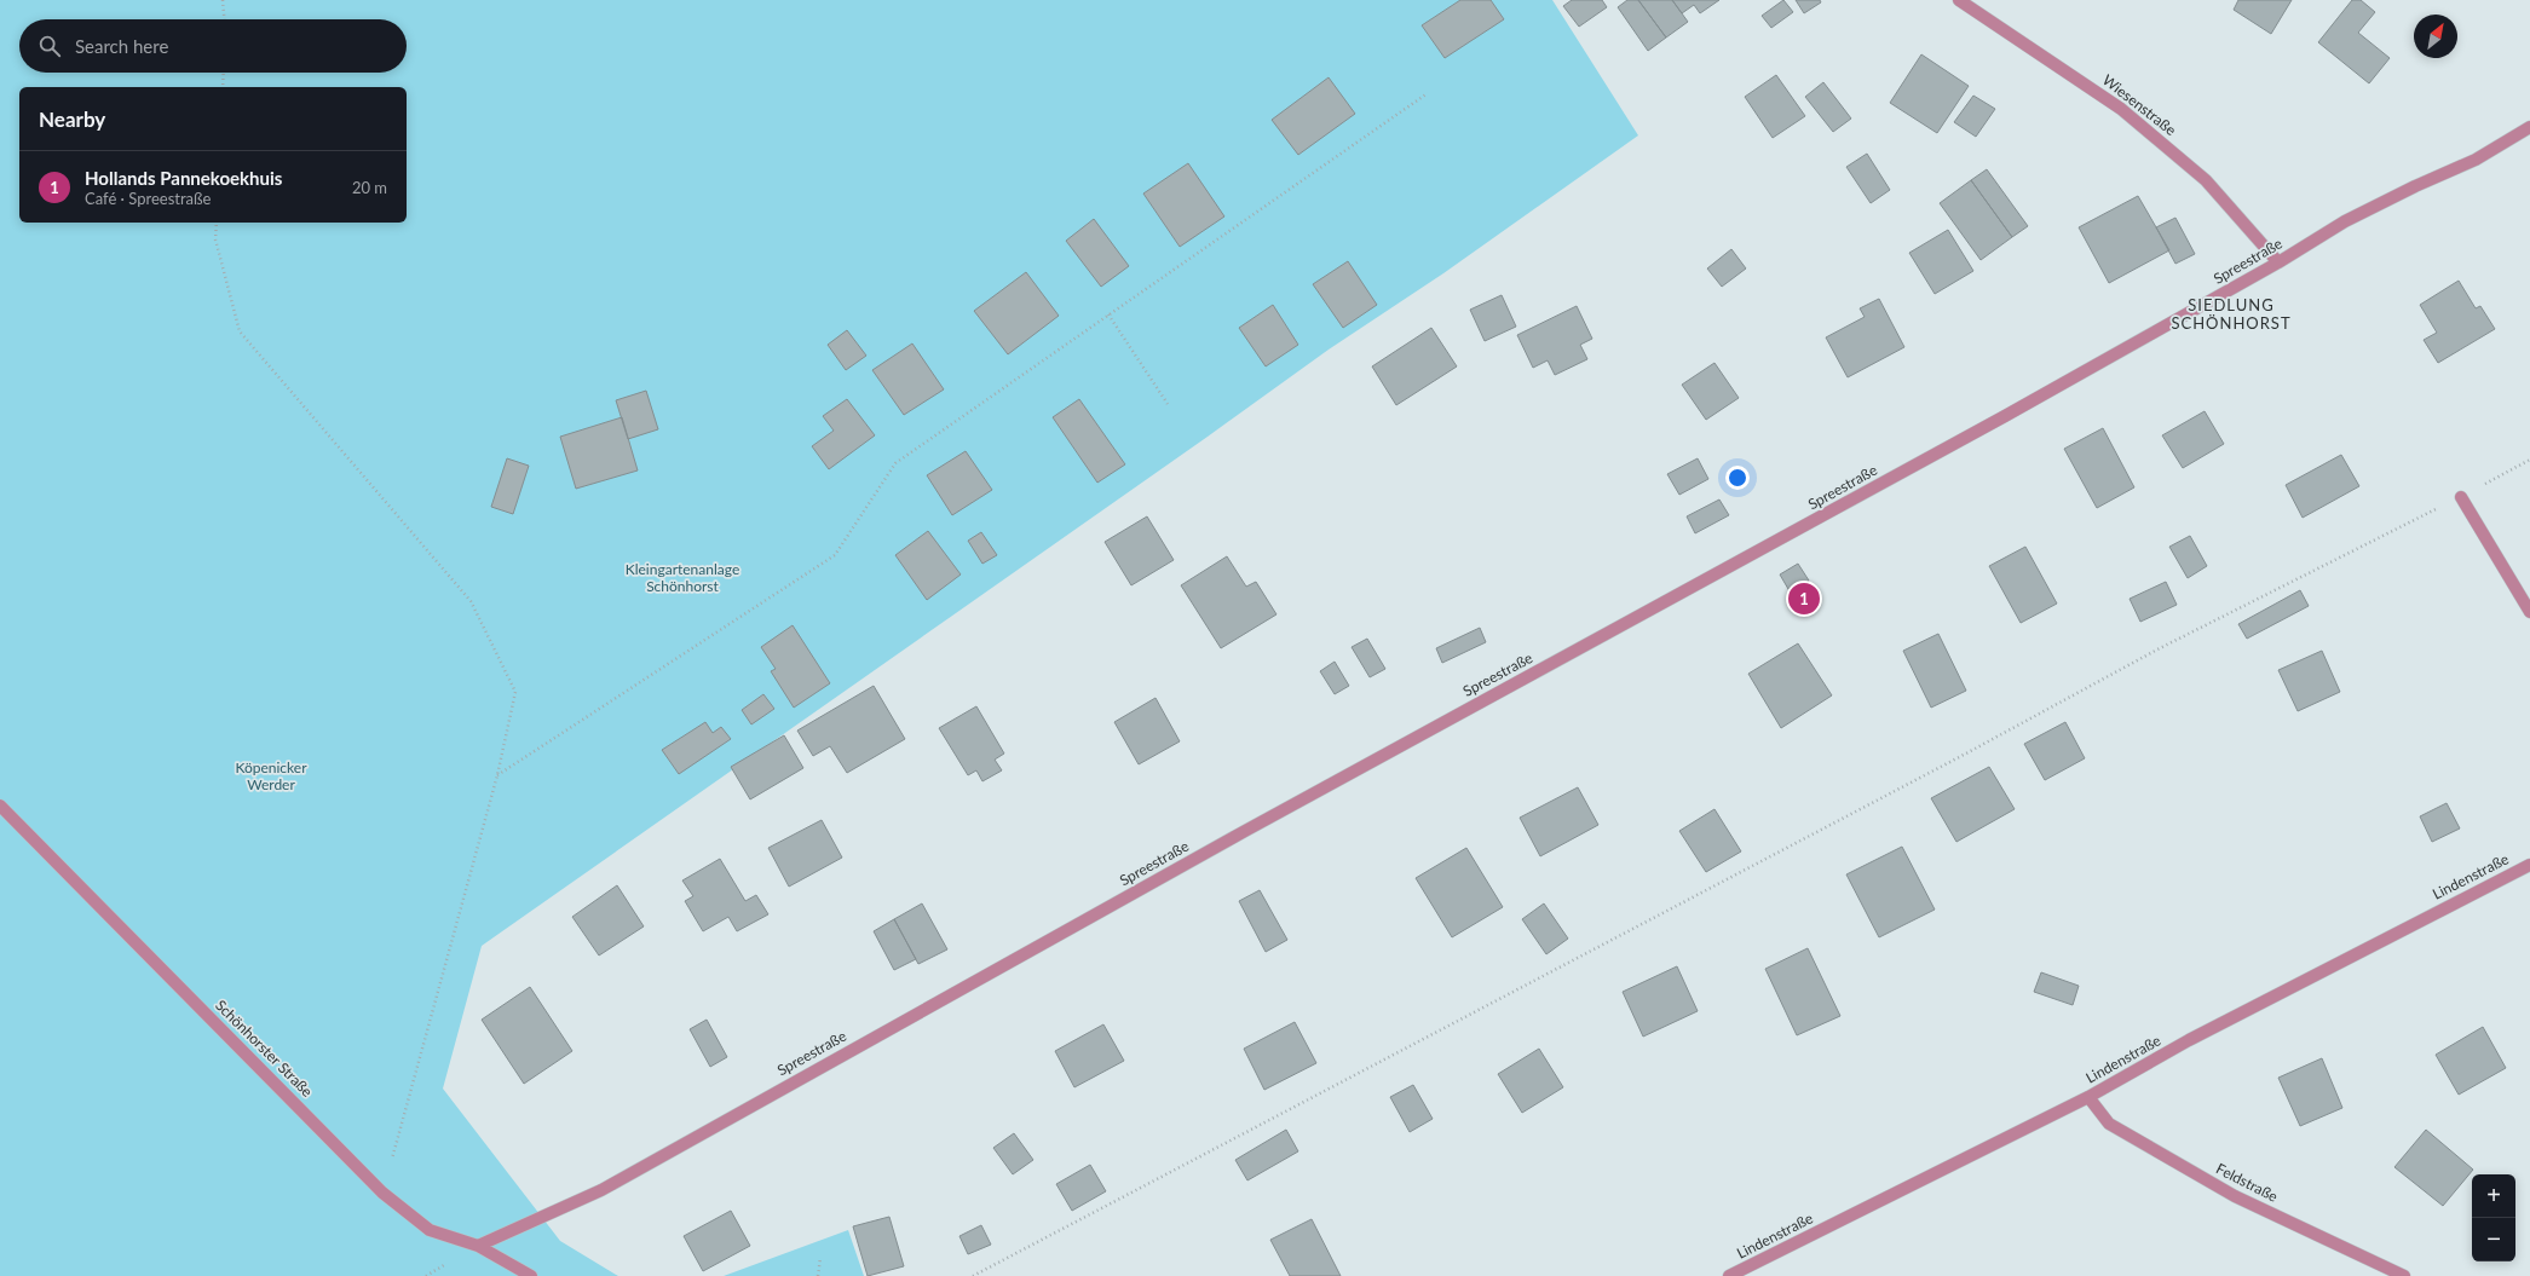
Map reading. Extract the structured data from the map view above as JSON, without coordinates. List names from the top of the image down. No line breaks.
{"streets":{"street":["Wiesenstraße","Spreestraße","Lindenstraße","Schönhorster Straße","Feldstraße"]},"crossings":[["Wiesenstraße","Spreestraße"],["Spreestraße","Schönhorster Straße"],["Lindenstraße","Feldstraße"]],"districts":["SIEDLUNG SCHÖNHORST"],"parks":["Kleingartenanlage Schönhorst","Köpenicker Werder"],"north":"top right","page":{"search":"Search here","heading":"Nearby","list":[{"mark":"1","name":"Hollands Pannekoekhuis","note":"Café · Spreestraße","value":"20 m"}],"pins":"1","map_buttons":["+","−"]}}
